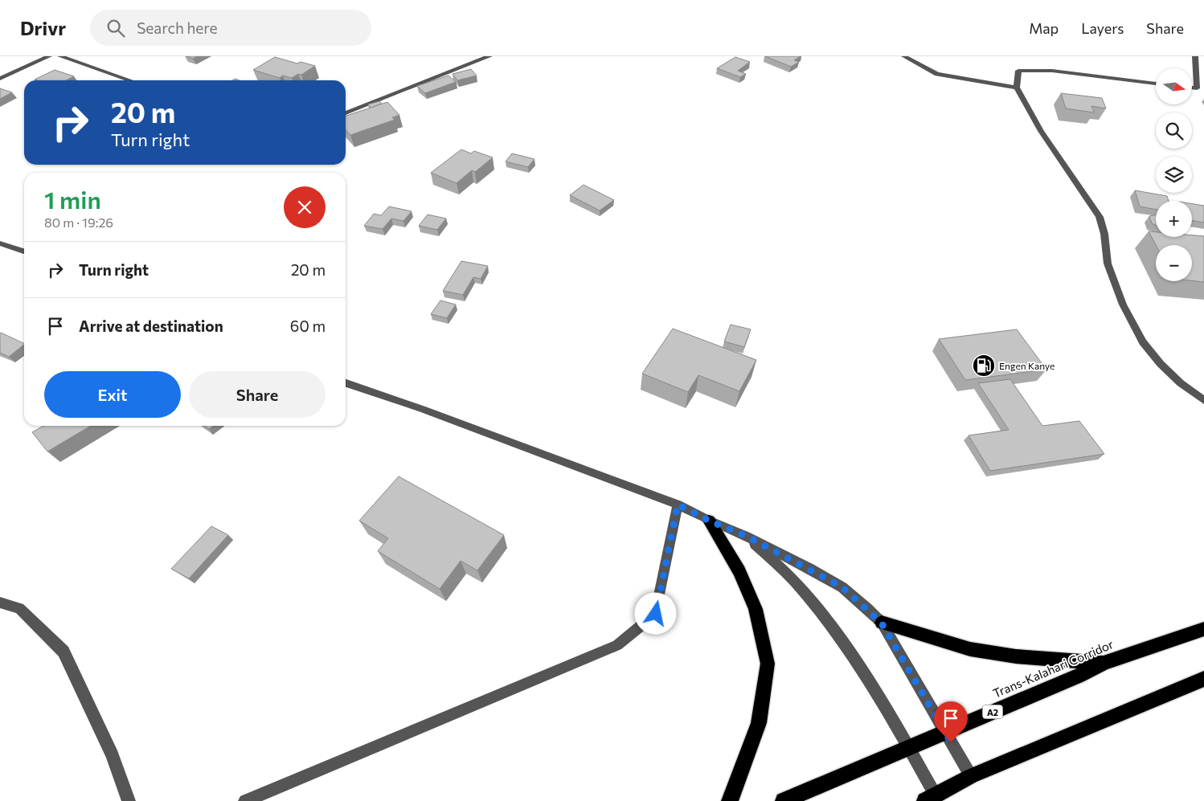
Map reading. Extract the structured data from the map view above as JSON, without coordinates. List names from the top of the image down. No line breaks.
{"streets":{"highway":["Trans-Kalahari Corridor","A2"]},"places":{"fuel station":["Engen Kanye"]},"north":"right","page":{"header":"Drivr","search":"Search here","nav":["Map","Layers","Share"],"map_buttons":["+","−"],"turn":["20 m","Turn right"],"heading":["1 min","80 m · 19:26"],"list":[{"name":"Turn right","value":"20 m"},{"name":"Arrive at destination","value":"60 m"}],"buttons":["Exit","Share"]}}
